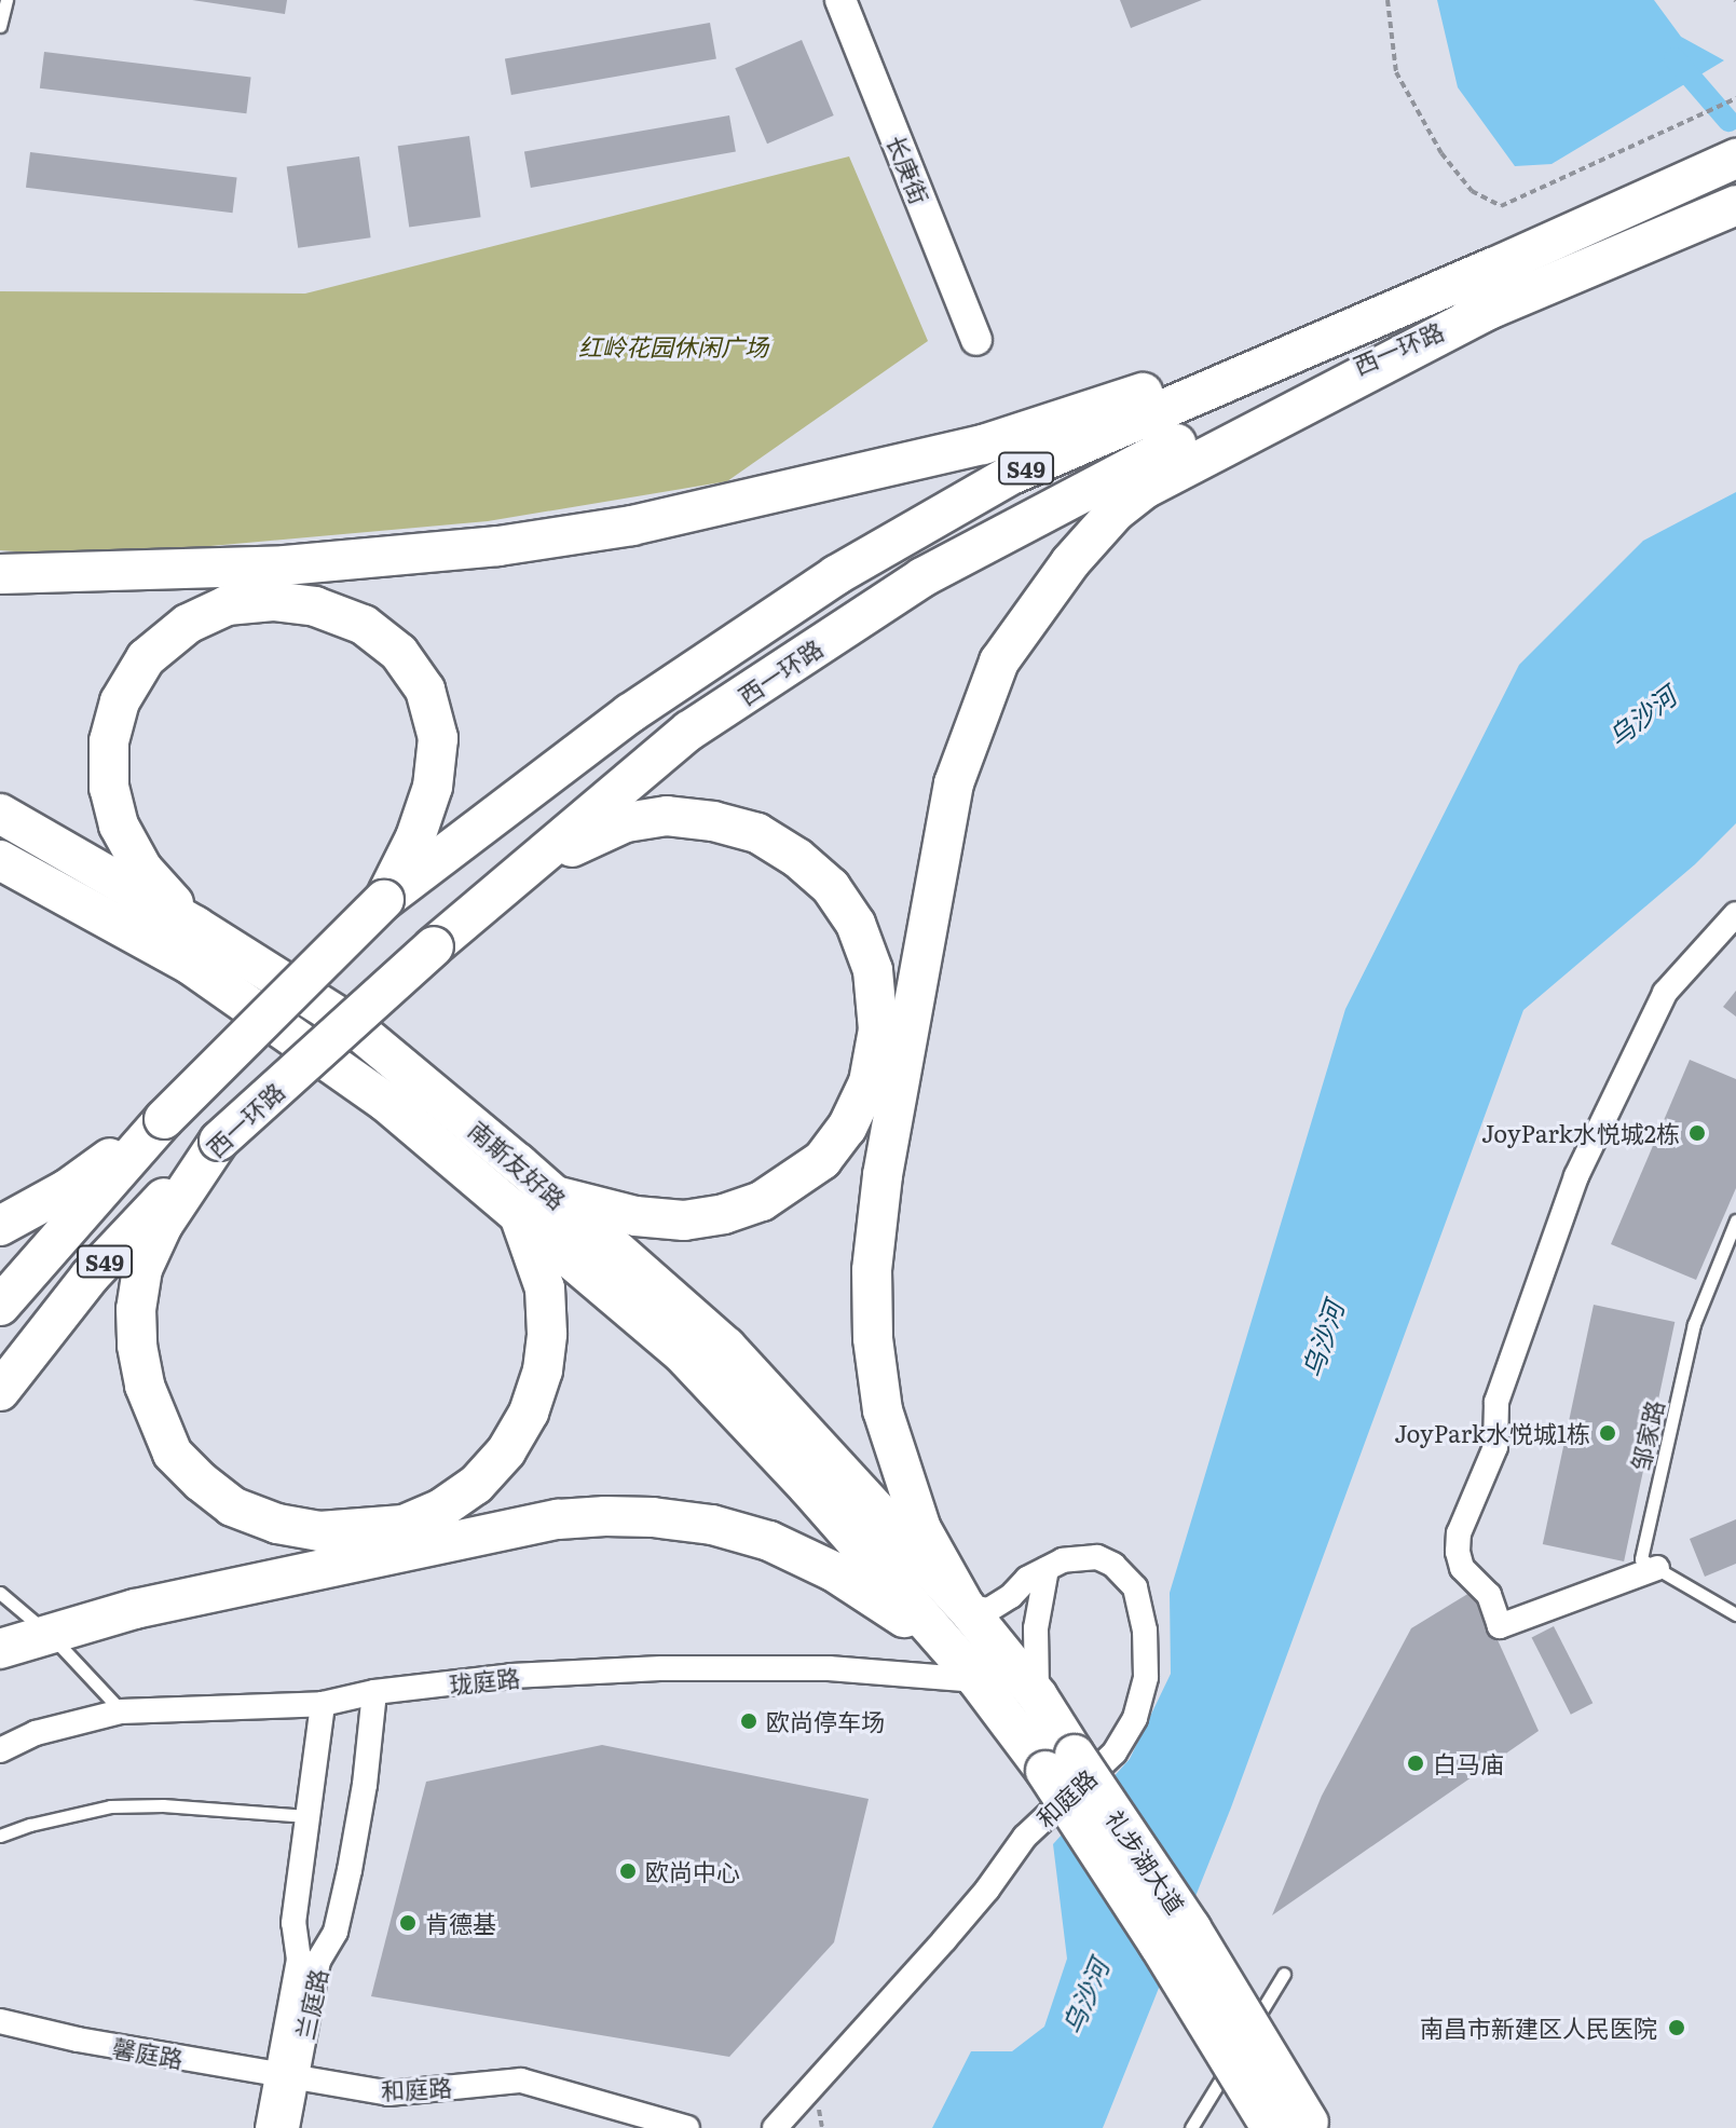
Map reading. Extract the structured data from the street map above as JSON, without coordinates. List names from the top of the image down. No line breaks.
{"streets":{"highway":["西一环路","S49","南斯友好路","礼步湖大道"],"street":["长庚街","珑庭路","和庭路","兰庭路","馨庭路"],"lane":["邹家路"]},"crossings":[["南斯友好路","和庭路"],["南斯友好路","礼步湖大道"],["珑庭路","礼步湖大道"],["珑庭路","兰庭路"],["和庭路","礼步湖大道"],["和庭路","兰庭路"],["和庭路","馨庭路"],["兰庭路","馨庭路"]],"water":["乌沙河"],"parks":["红岭花园休闲广场"],"places":["JoyPark水悦城2栋","JoyPark水悦城1栋","欧尚停车场","白马庙","欧尚中心","肯德基","南昌市新建区人民医院"]}
